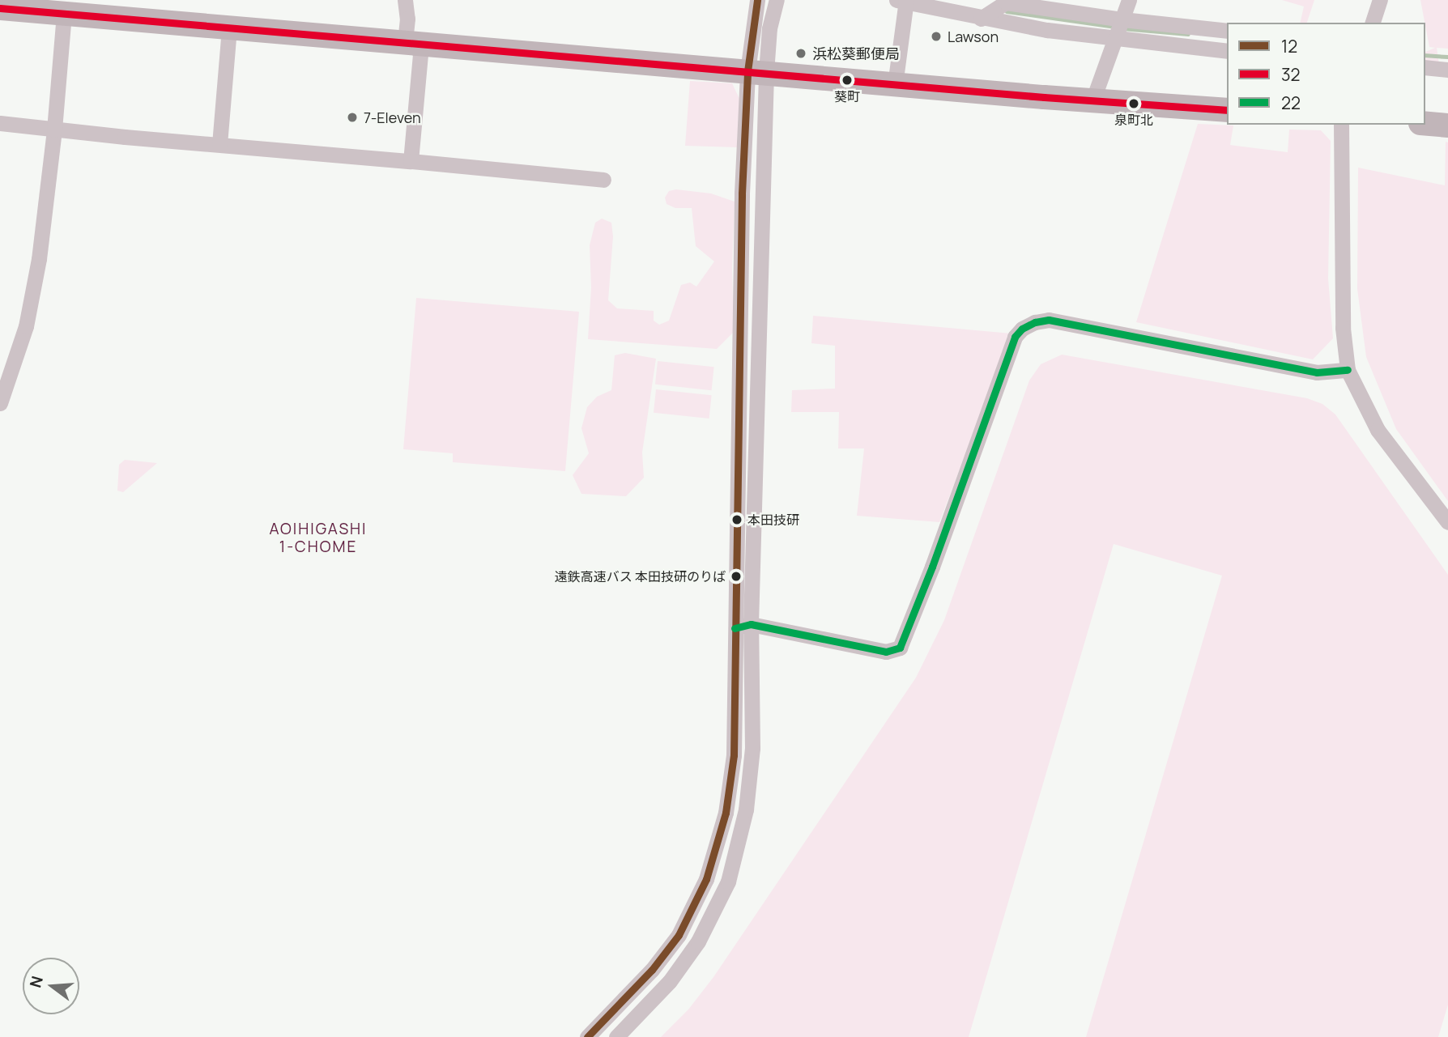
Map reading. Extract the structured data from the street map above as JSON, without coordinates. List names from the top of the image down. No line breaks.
{"districts":["AOIHIGASHI 1-CHOME"],"places":["Lawson","浜松葵郵便局","葵町","泉町北","7-Eleven","本田技研","遠鉄高速バス 本田技研のりば"],"lines":["transit line 12","transit line 32","transit line 22"],"legend":["12","32","22"],"north":"left"}
